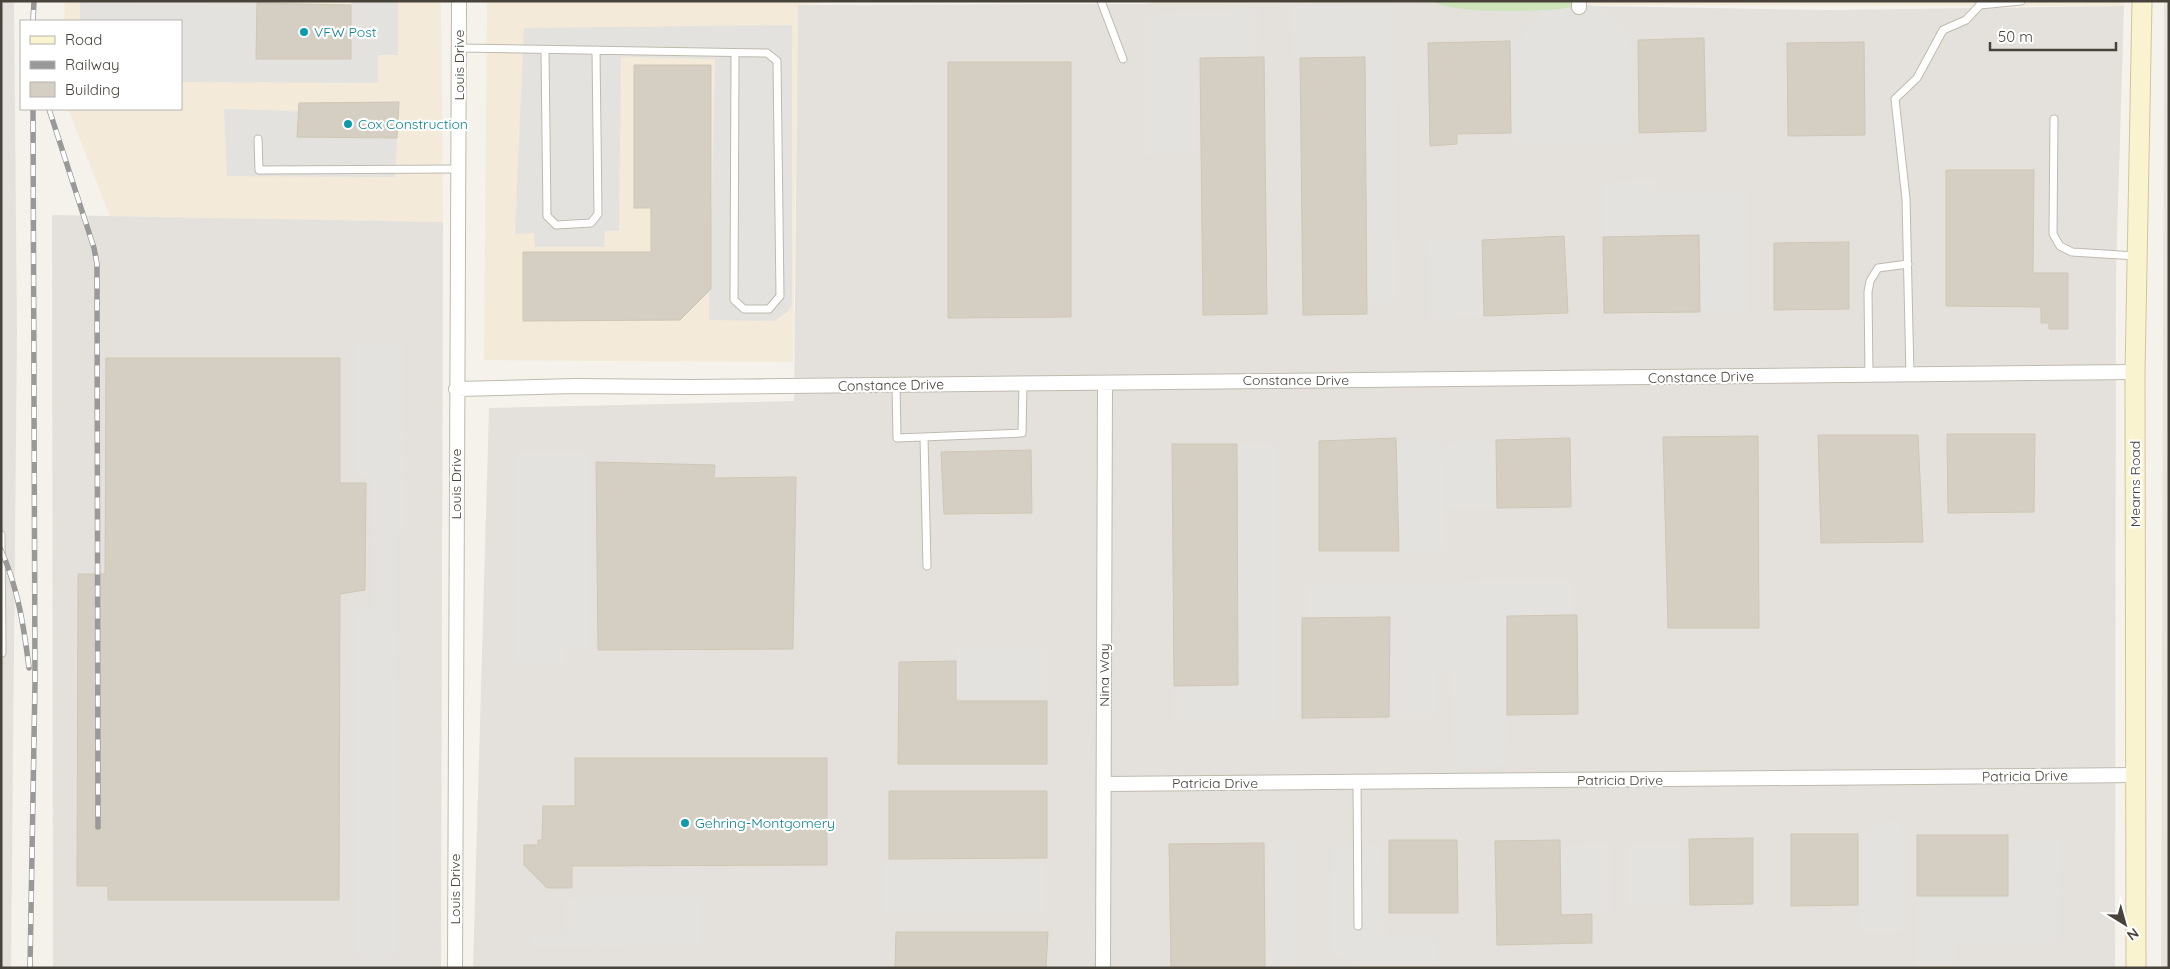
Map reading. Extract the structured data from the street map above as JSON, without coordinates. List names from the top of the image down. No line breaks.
{"streets":{"street":["Louis Drive","Constance Drive","Mearns Road","Nina Way","Patricia Drive"]},"crossings":[["Louis Drive","Constance Drive"],["Constance Drive","Mearns Road"],["Constance Drive","Nina Way"],["Mearns Road","Patricia Drive"],["Nina Way","Patricia Drive"]],"places":["VFW Post","Cox Construction","Gehring-Montgomery"],"legend":["Road","Railway","Building"],"scale_bar":"50 m","north":"bottom right"}
